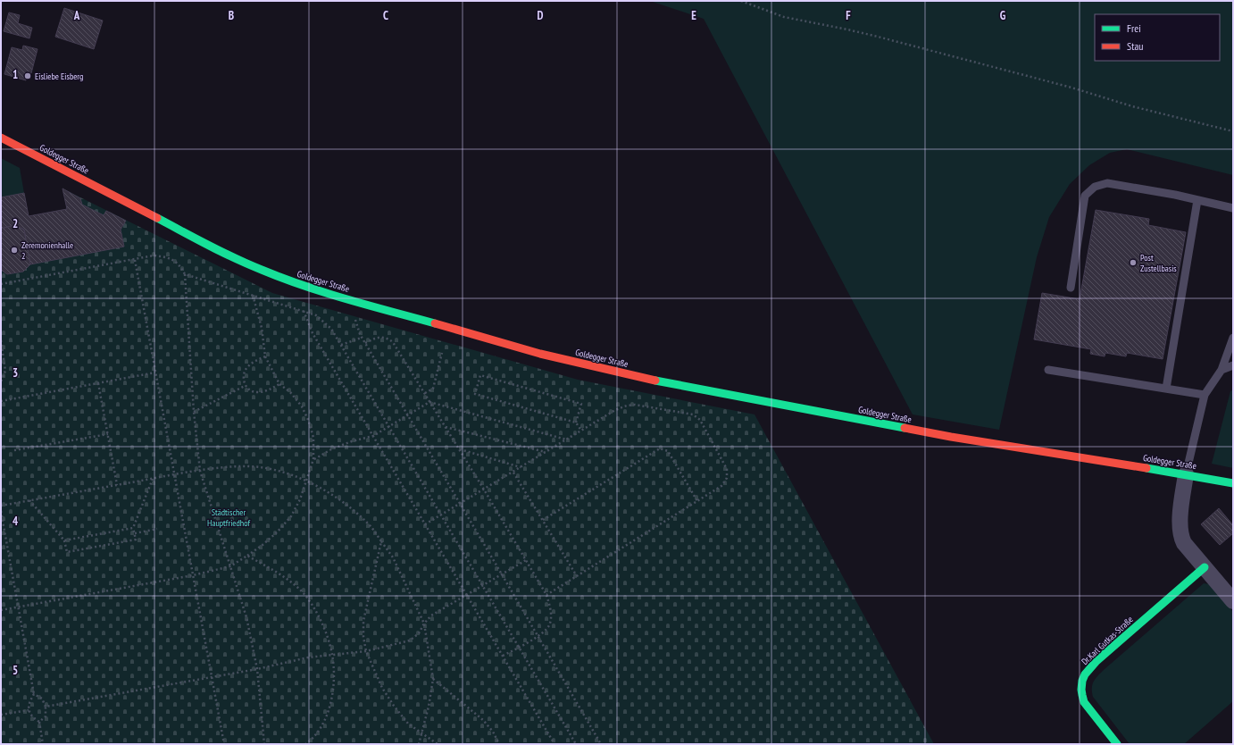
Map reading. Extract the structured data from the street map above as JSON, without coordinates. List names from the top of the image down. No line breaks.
{"streets":{"street":["Goldegger Straße","Dr.Karl Gutkas-Straße"]},"parks":["Städtischer Hauptfriedhof"],"places":["Eisliebe Eisberg","Zeremonienhalle 2","Post Zustellbasis"],"legend":["Frei","Stau"],"grid":{"columns":["A","B","C","D","E","F","G"],"rows":["1","2","3","4","5"]}}
